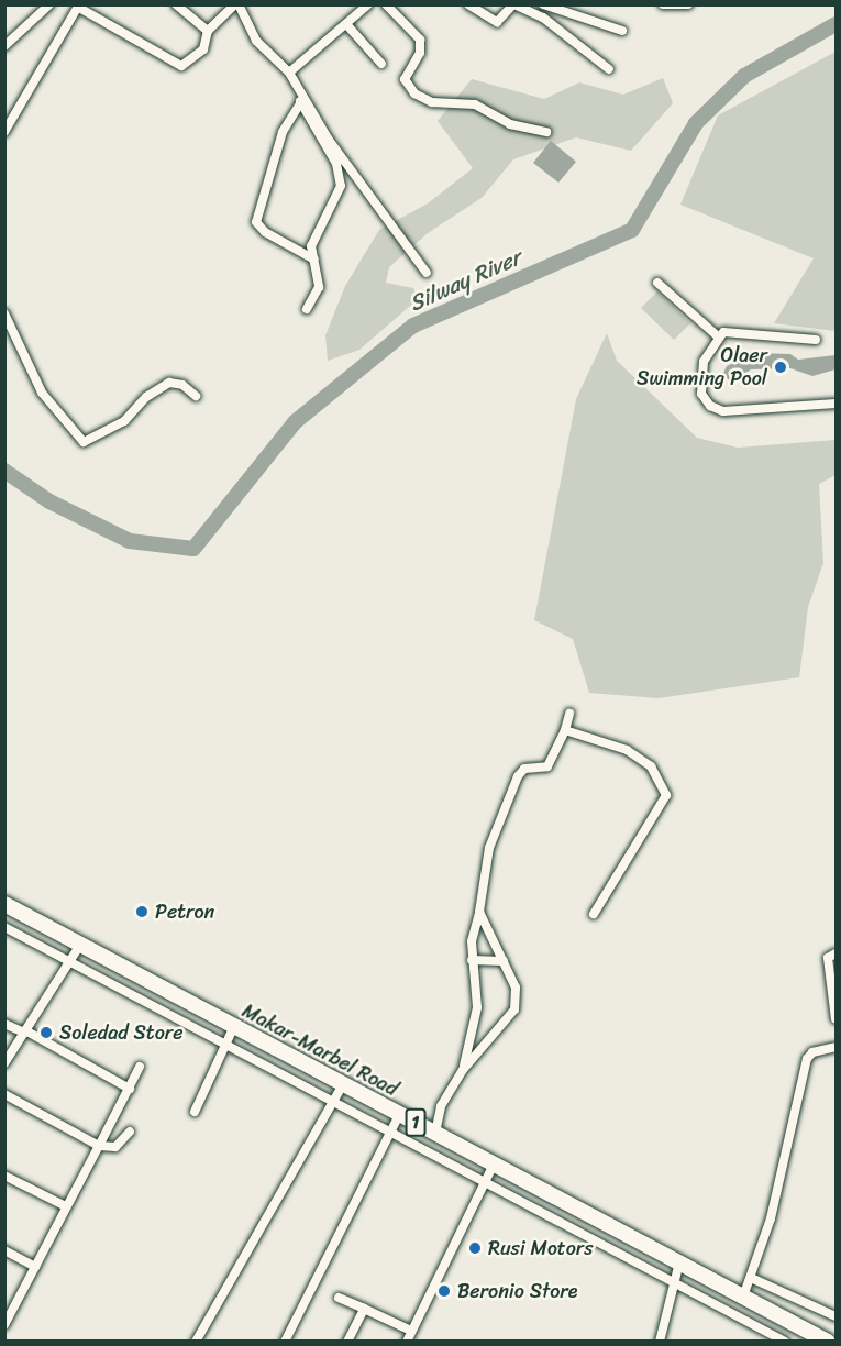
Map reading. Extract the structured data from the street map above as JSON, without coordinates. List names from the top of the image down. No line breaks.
{"streets":{"main road":["Makar-Marbel Road","1"]},"water":["Silway River"],"places":["Olaer Swimming Pool","Petron","Soledad Store","Rusi Motors","Beronio Store"]}
